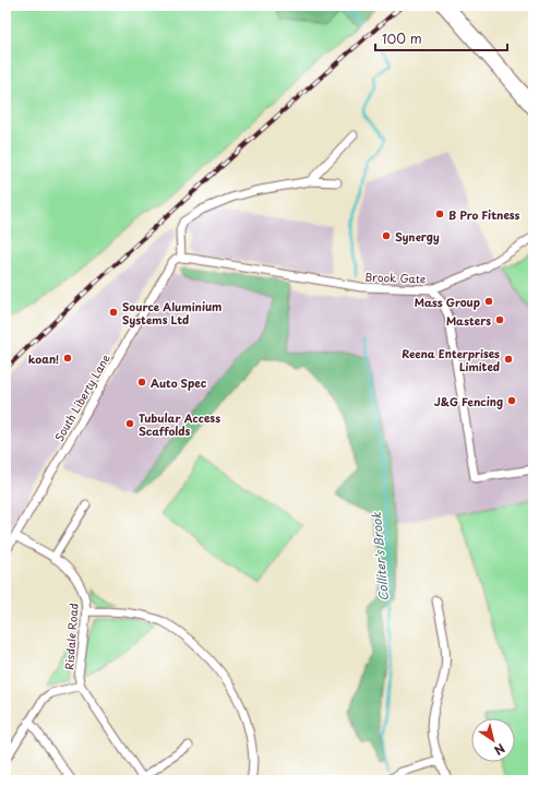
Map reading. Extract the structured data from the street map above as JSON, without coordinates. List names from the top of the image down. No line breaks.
{"streets":{"street":["Brook Gate","South Liberty Lane","Risdale Road"]},"crossings":[["Brook Gate","South Liberty Lane"],["South Liberty Lane","Risdale Road"]],"water":["Colliter's Brook"],"places":["B Pro Fitness","Synergy","Mass Group","Source Aluminium Systems Ltd","Masters","koan!","Reena Enterprises Limited","Auto Spec","J&G Fencing","Tubular Access Scaffolds"],"scale_bar":"100 m","north":"bottom right"}
